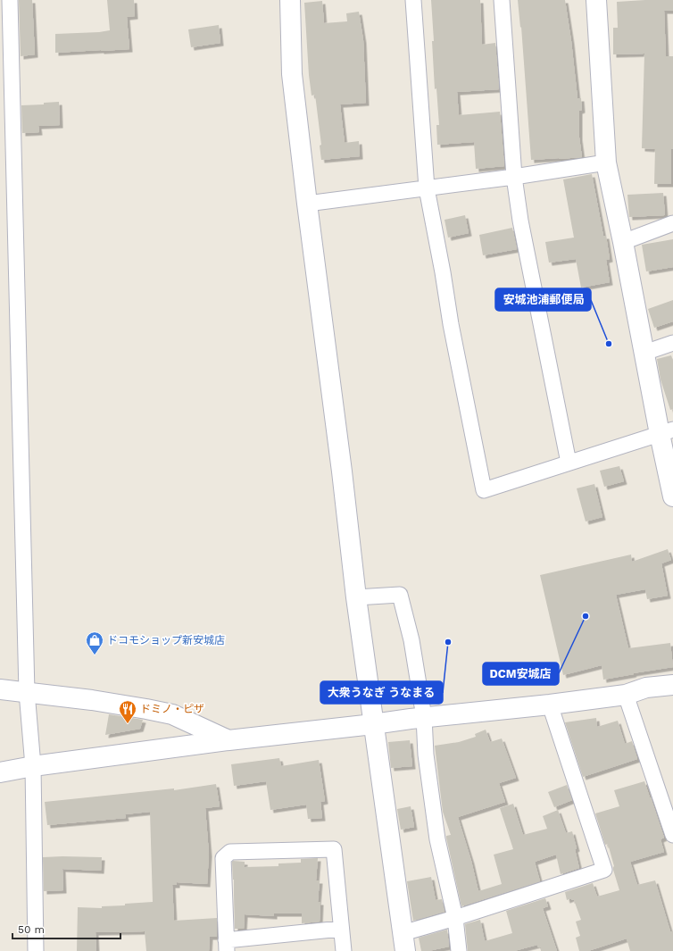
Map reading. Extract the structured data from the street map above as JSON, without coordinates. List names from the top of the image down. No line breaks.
{"places":{"other":["安城池浦郵便局","DCM安城店","大衆うなぎ うなまる"],"shop":["ドコモショップ新安城店"],"restaurant":["ドミノ・ピザ"]},"scale_bar":"50 m"}
